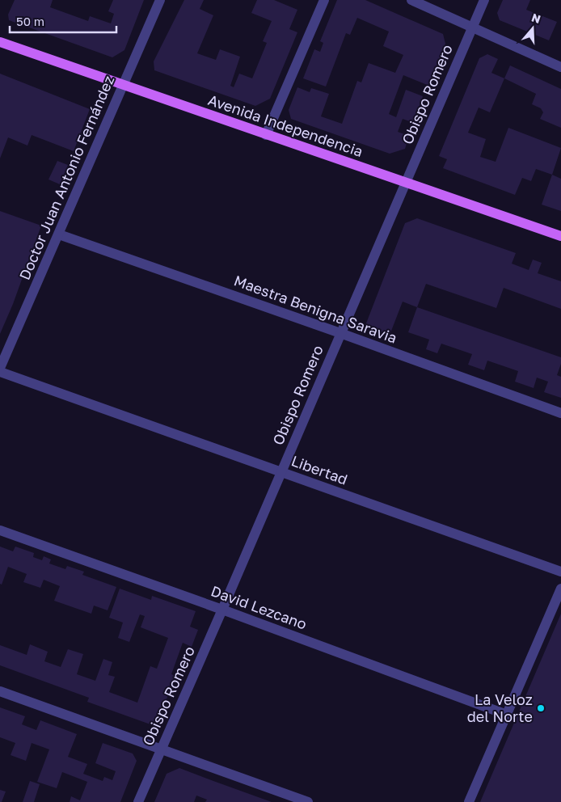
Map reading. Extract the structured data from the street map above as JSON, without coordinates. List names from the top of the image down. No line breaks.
{"streets":{"main road":["Avenida Independencia"],"street":["Obispo Romero","Doctor Juan Antonio Fernández","Maestra Benigna Saravia","Libertad","David Lezcano"]},"crossings":[["Obispo Romero","Avenida Independencia"],["Obispo Romero","Maestra Benigna Saravia"],["Obispo Romero","Libertad"],["Obispo Romero","David Lezcano"],["Avenida Independencia","Doctor Juan Antonio Fernández"],["Doctor Juan Antonio Fernández","Maestra Benigna Saravia"]],"places":["La Veloz del Norte"],"scale_bar":"50 m","north":"top"}
